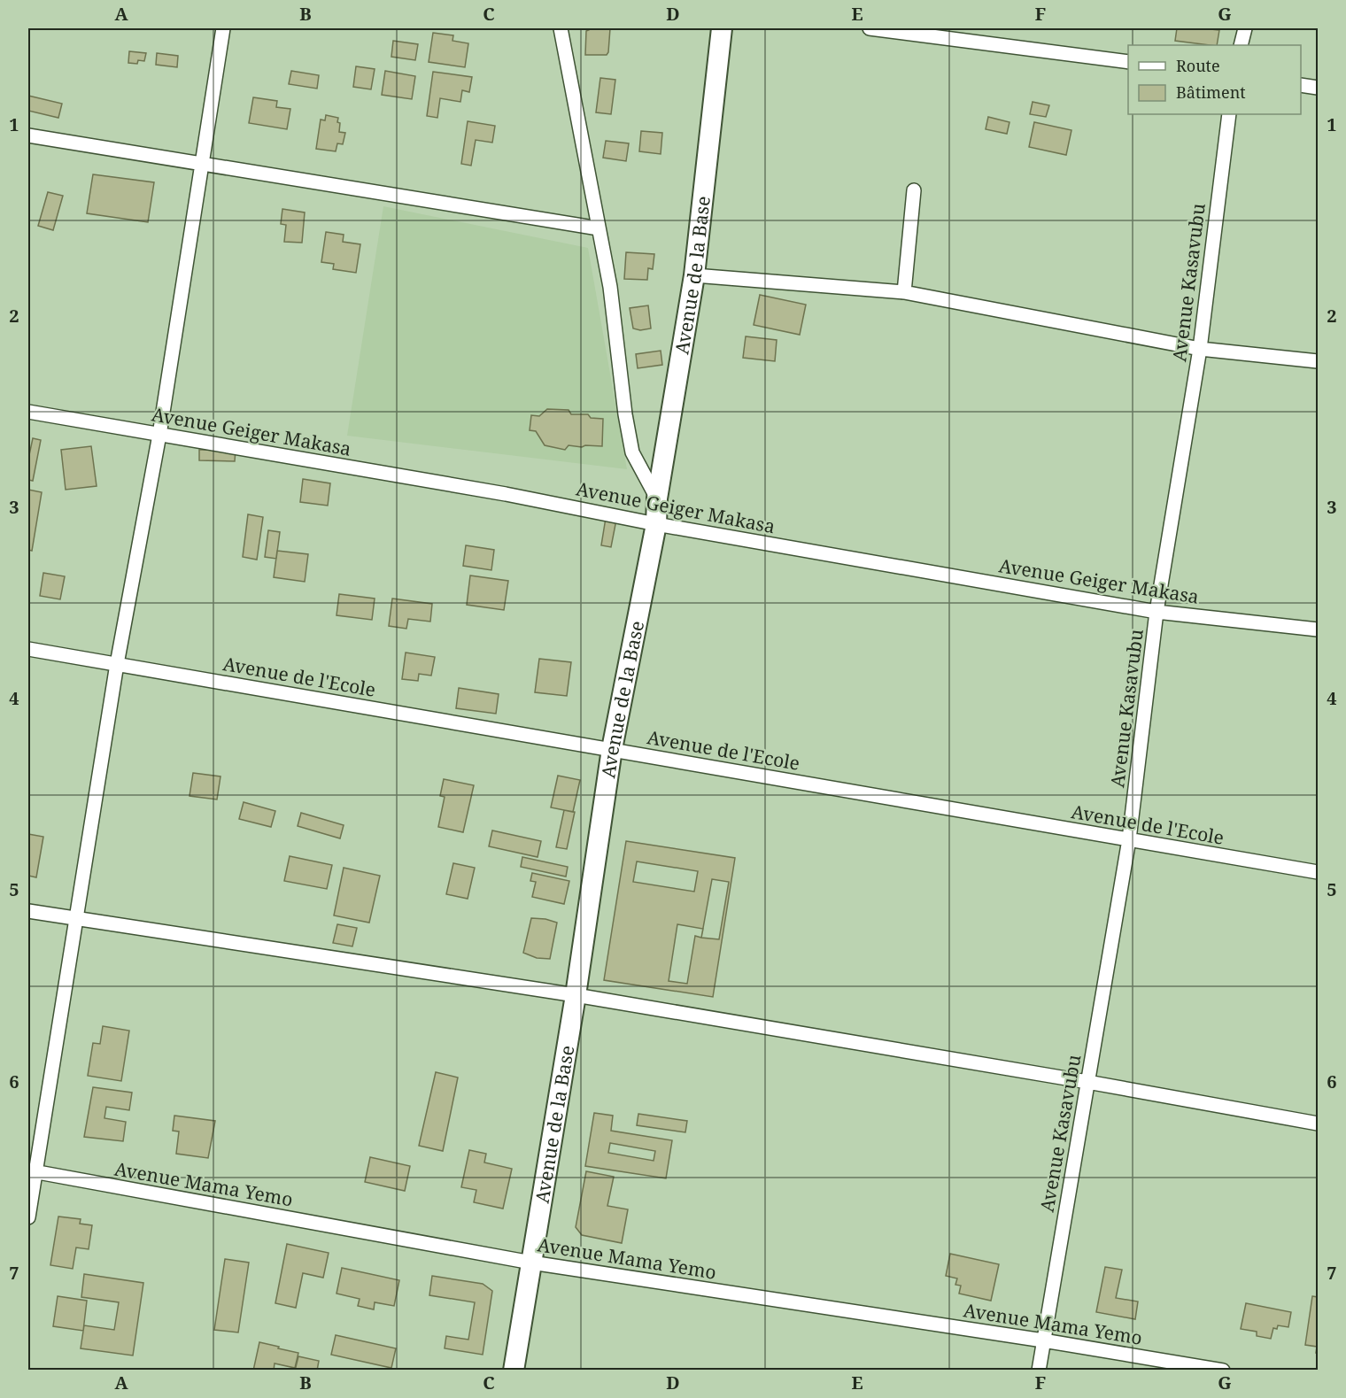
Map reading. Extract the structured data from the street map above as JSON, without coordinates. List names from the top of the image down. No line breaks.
{"streets":{"main road":["Avenue de la Base"],"street":["Avenue Kasavubu","Avenue Geiger Makasa","Avenue de l'Ecole","Avenue Mama Yemo"]},"crossings":[["Avenue de la Base","Avenue Geiger Makasa"],["Avenue de la Base","Avenue de l'Ecole"],["Avenue de la Base","Avenue Mama Yemo"],["Avenue Kasavubu","Avenue Geiger Makasa"],["Avenue Kasavubu","Avenue de l'Ecole"],["Avenue Kasavubu","Avenue Mama Yemo"]],"legend":["Route","Bâtiment"],"grid":{"columns":["A","B","C","D","E","F","G"],"rows":["1","2","3","4","5","6","7"]}}
